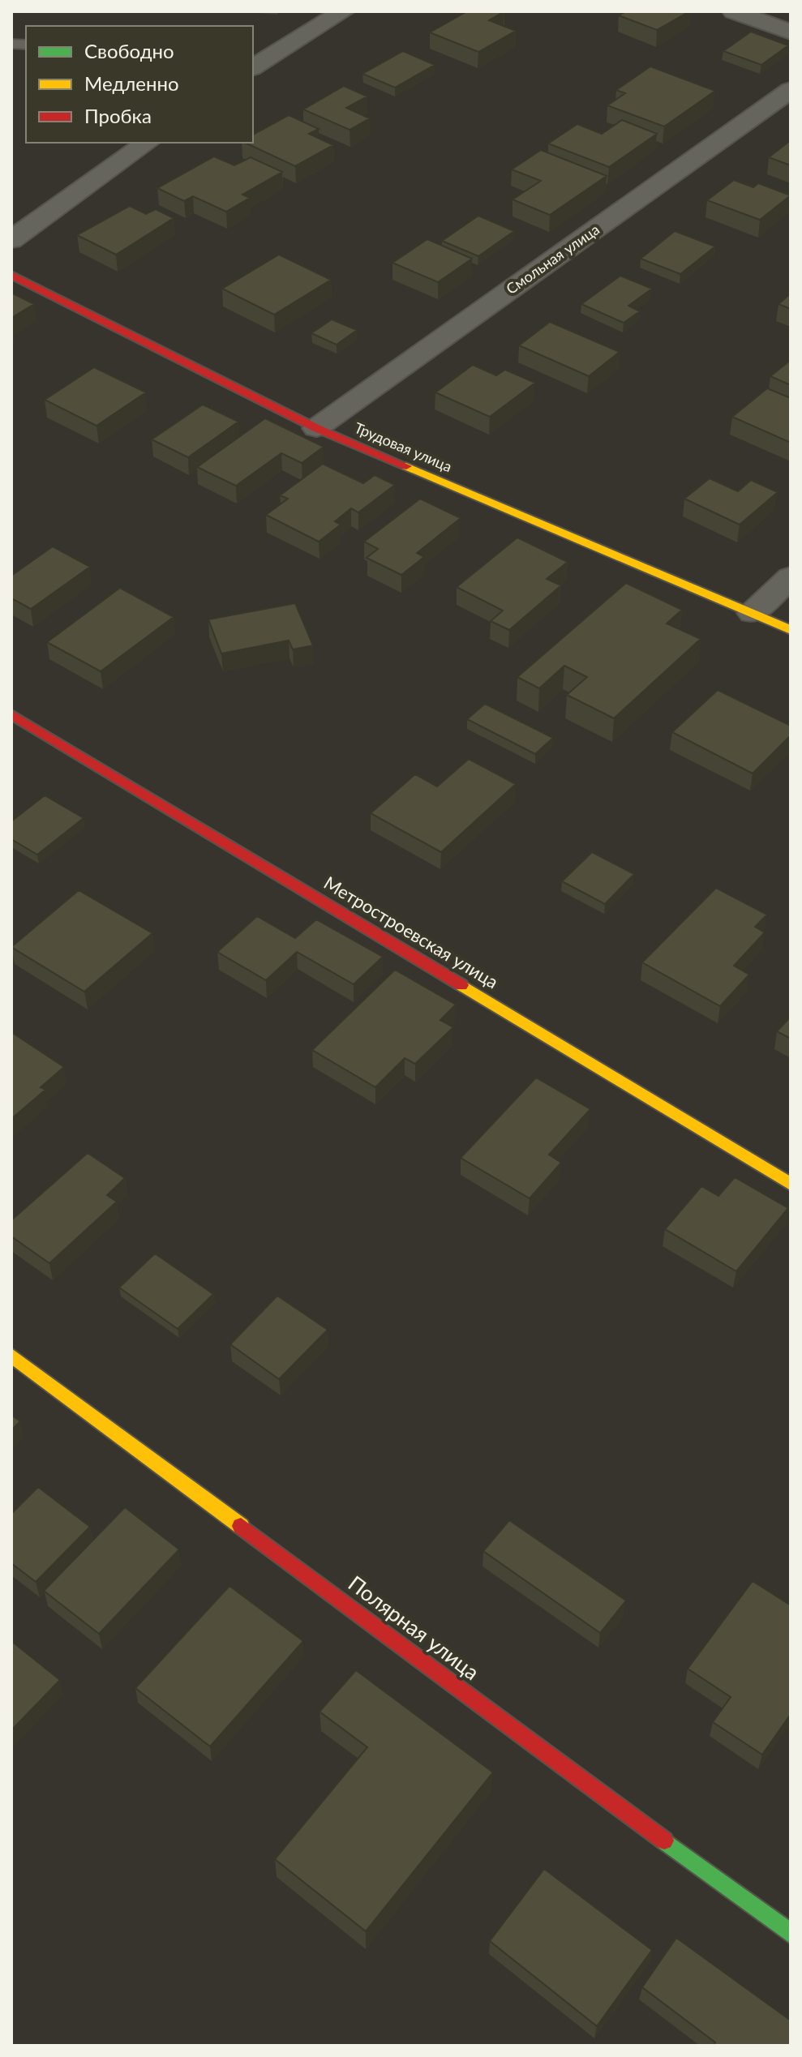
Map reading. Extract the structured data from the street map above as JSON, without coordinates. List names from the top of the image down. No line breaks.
{"streets":{"street":["Смольная улица","Трудовая улица","Метростроевская улица","Полярная улица"]},"crossings":[["Смольная улица","Трудовая улица"]],"legend":["Свободно","Медленно","Пробка"]}
